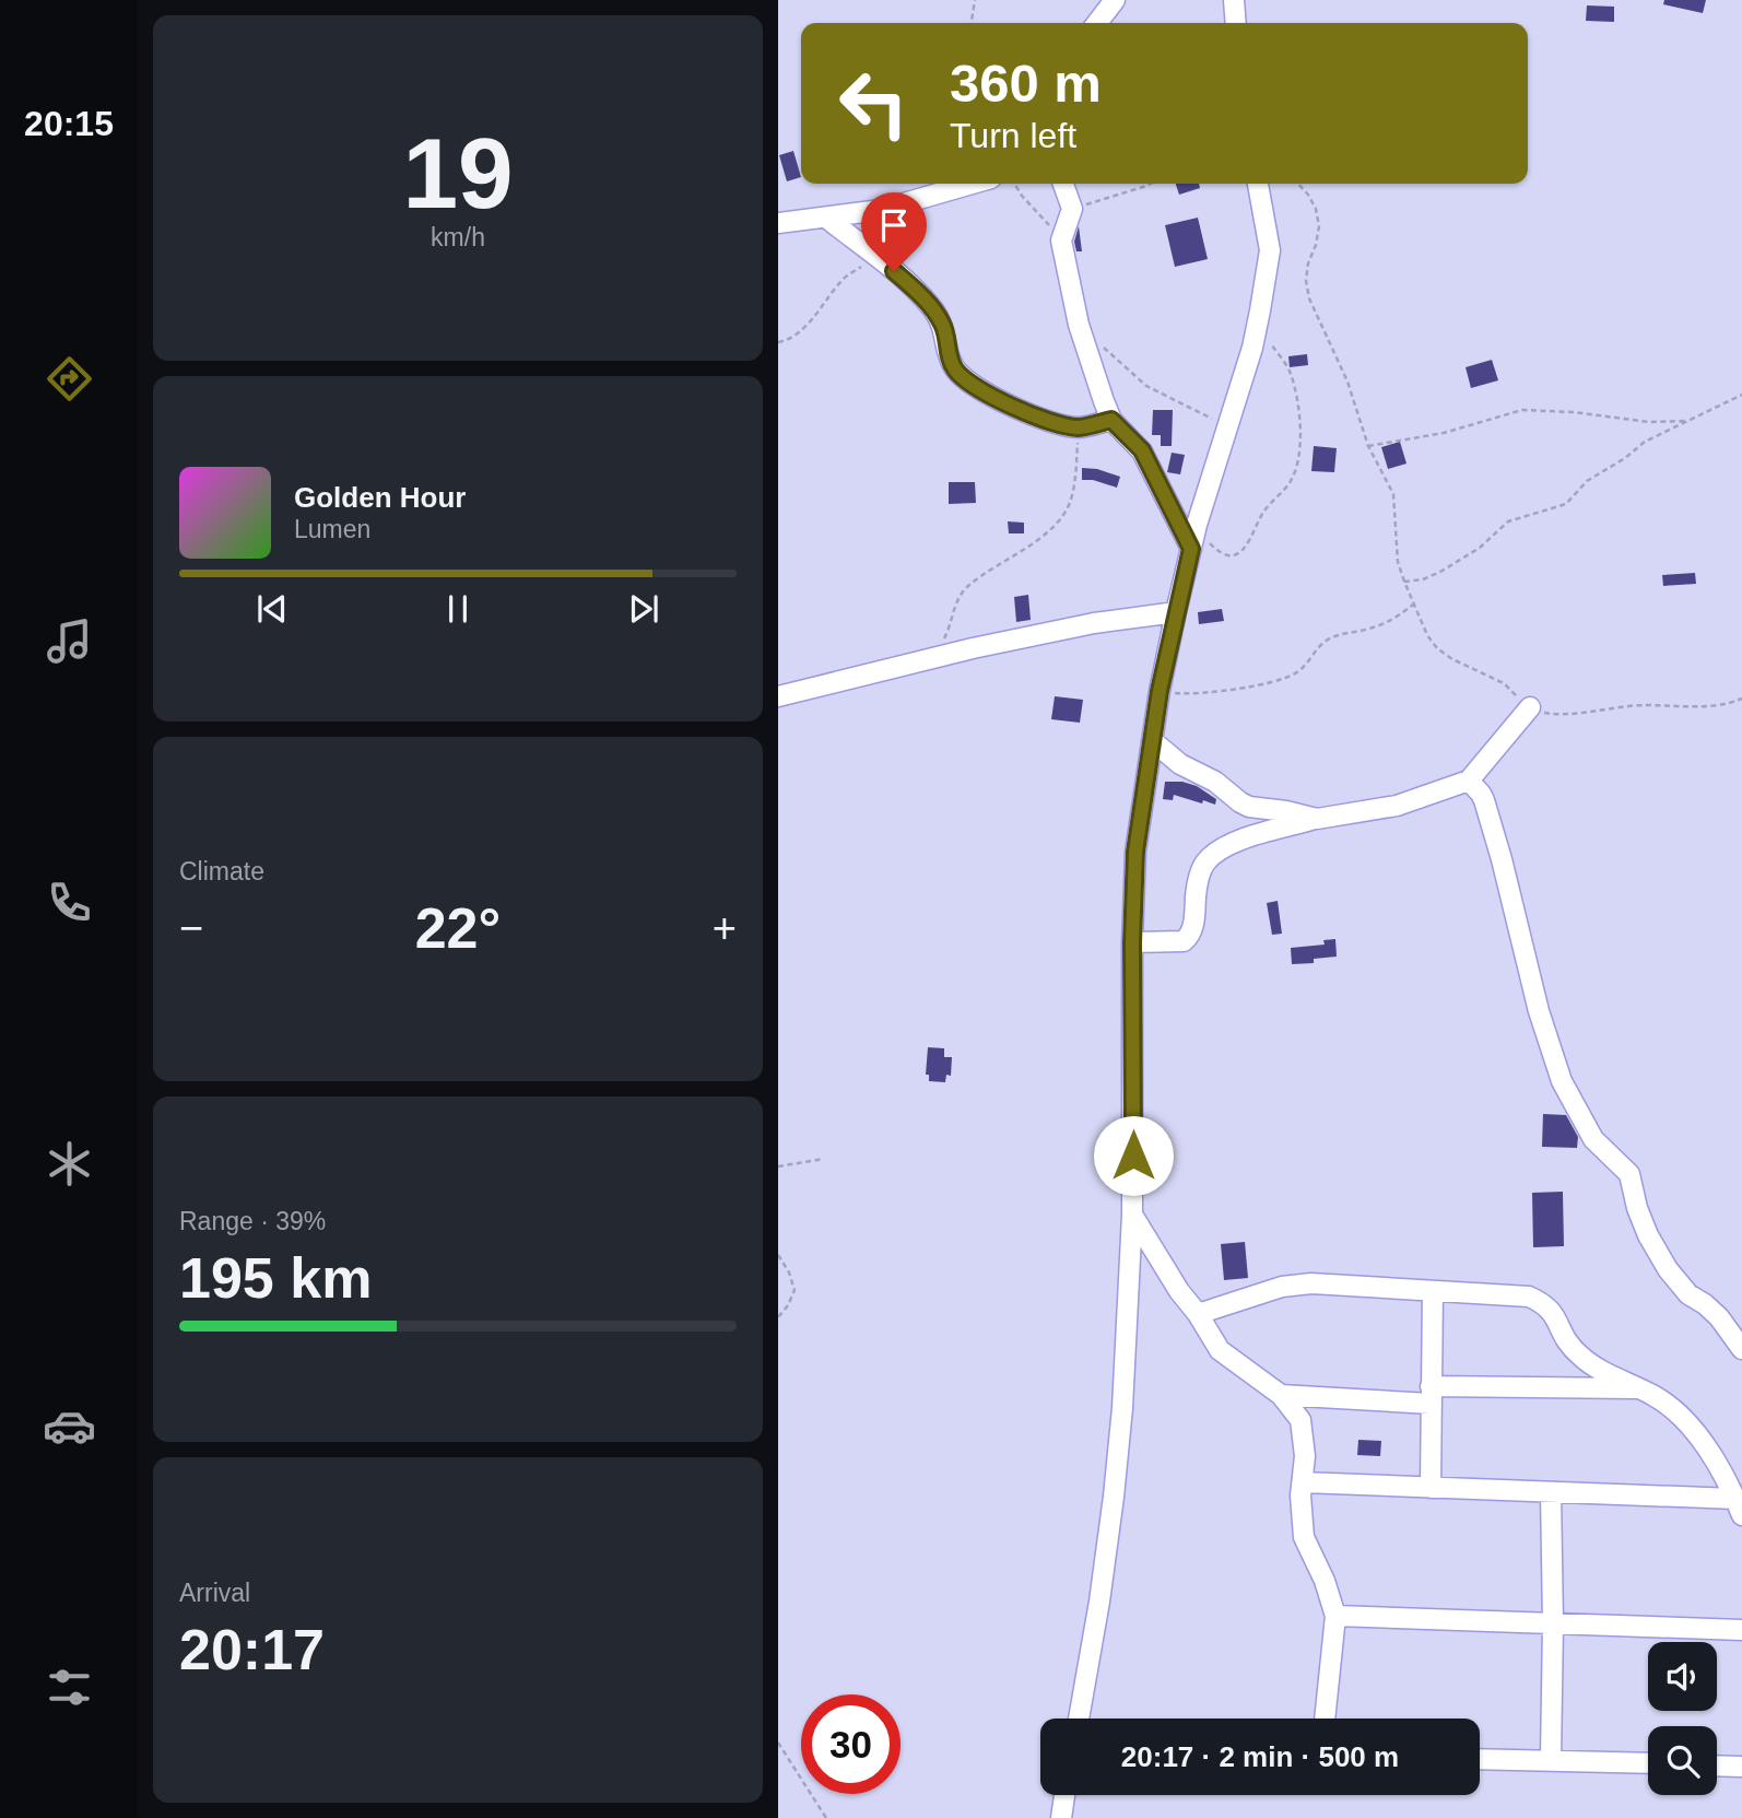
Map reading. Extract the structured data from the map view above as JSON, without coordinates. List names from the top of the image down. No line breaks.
{"page":{"tabs":"20:15","tile":[["19","km/h"],"Climate",["Range · 39%","195 km"],["Arrival","20:17"]],"turn":["360 m","Turn left"],"song":["Golden Hour","Lumen"],"heat":["−","22°","+"],"limit":"30","trip":"20:17 · 2 min · 500 m"}}
